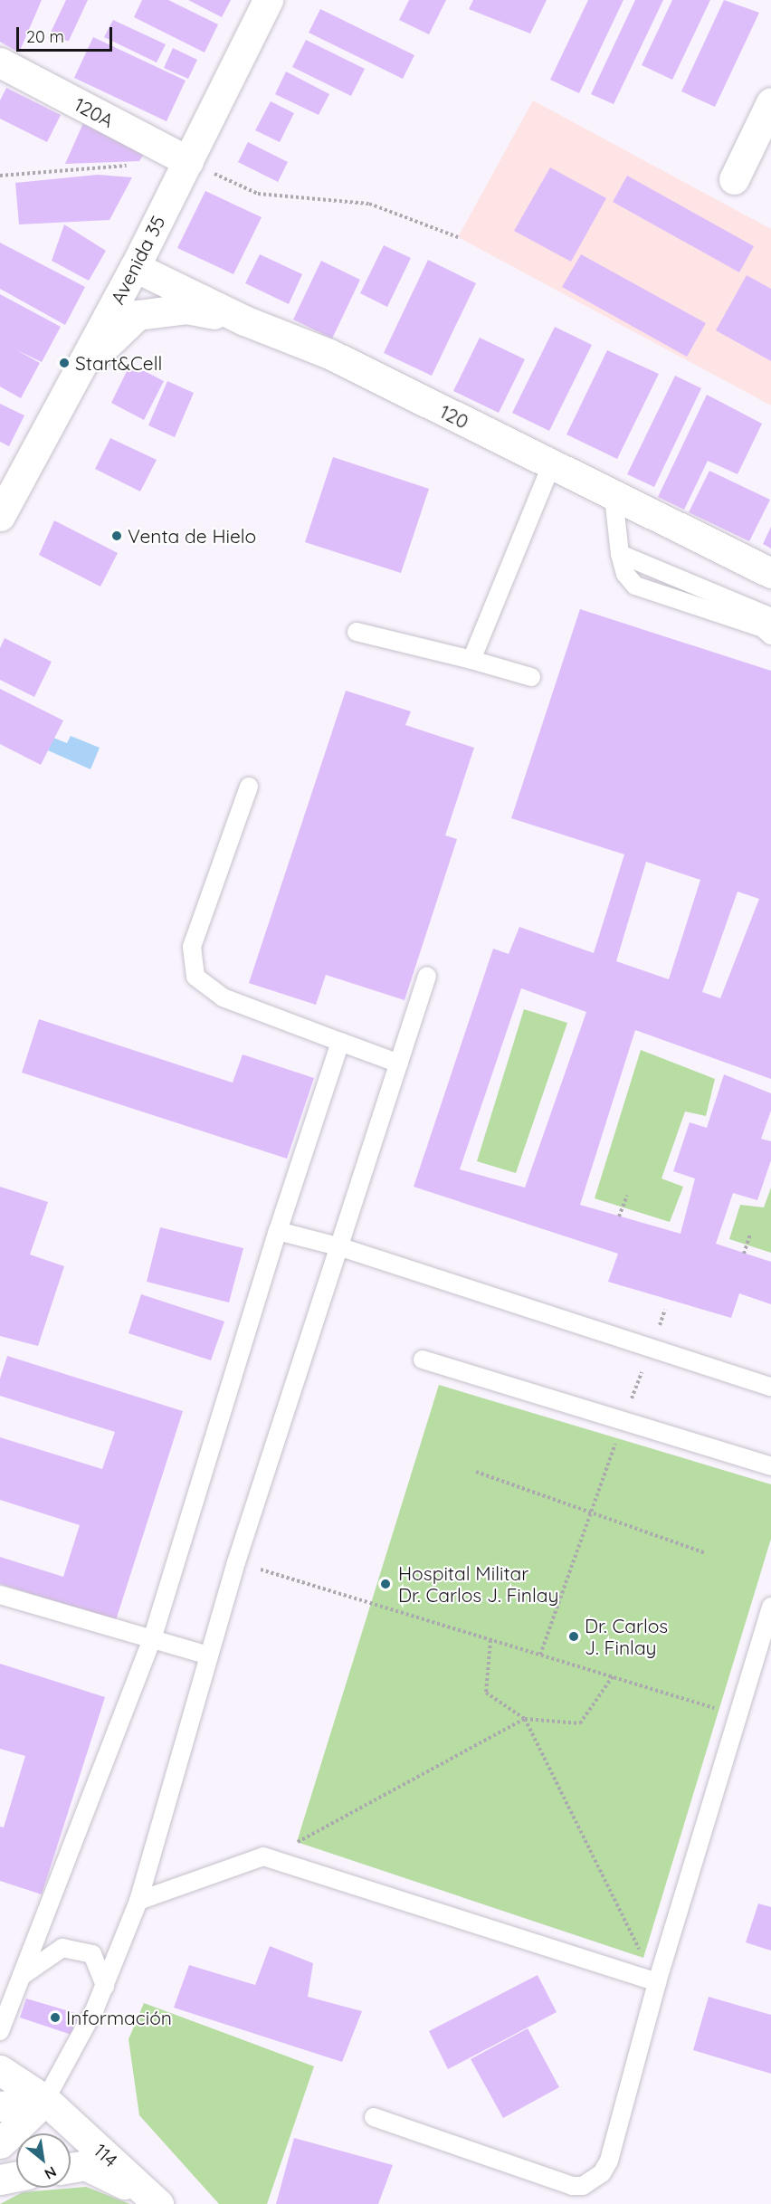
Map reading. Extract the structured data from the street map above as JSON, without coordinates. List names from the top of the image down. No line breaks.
{"streets":{"street":["120A","Avenida 35","120","114"]},"crossings":[["120A","Avenida 35"],["Avenida 35","120"]],"places":["Start&Cell","Venta de Hielo","Hospital Militar Dr. Carlos J. Finlay","Dr. Carlos J. Finlay","Información"],"scale_bar":"20 m","north":"bottom right"}
